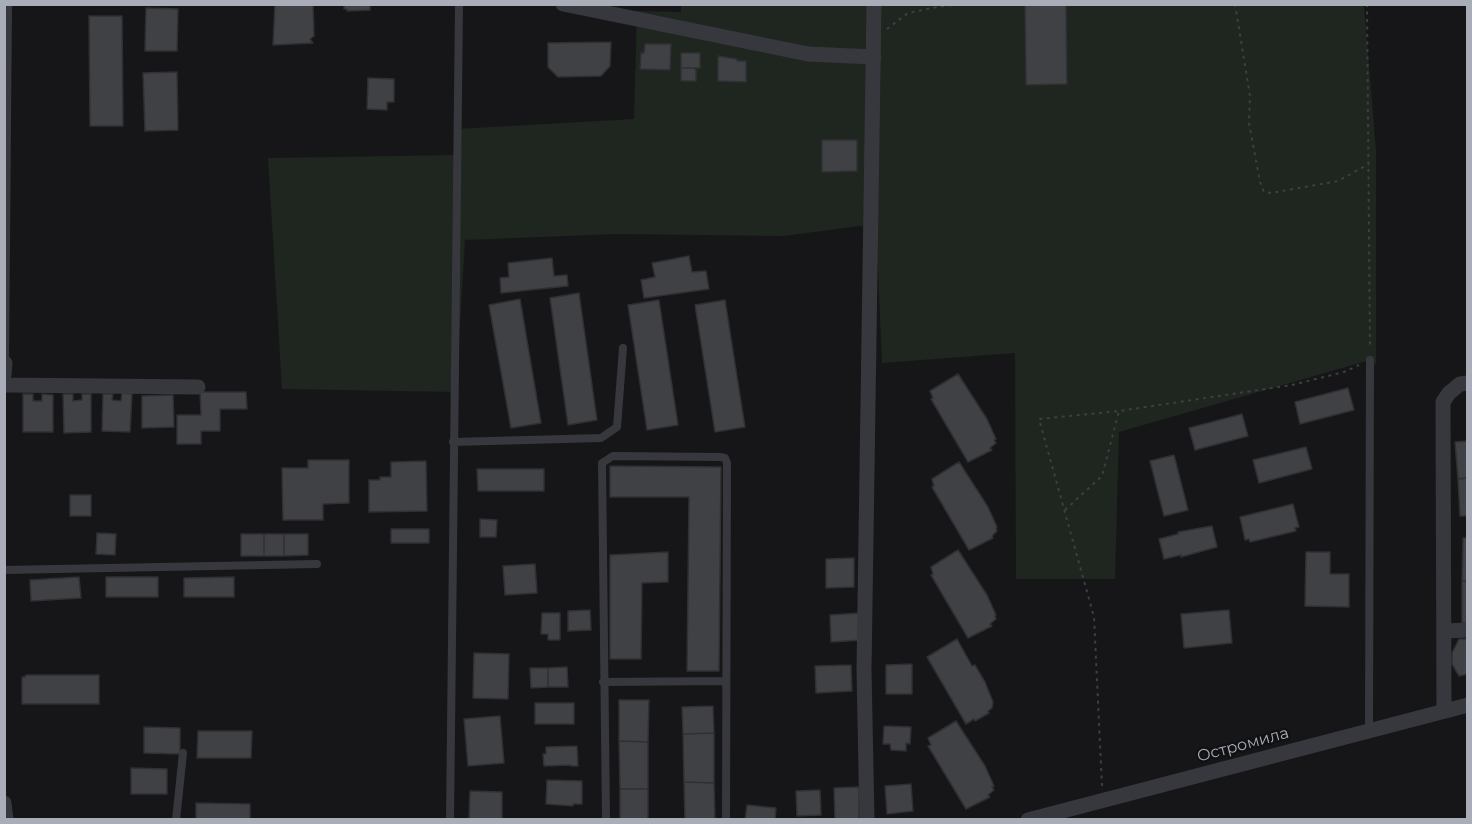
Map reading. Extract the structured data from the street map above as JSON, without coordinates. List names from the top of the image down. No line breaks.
{"streets":{"street":["Остромила"]}}
